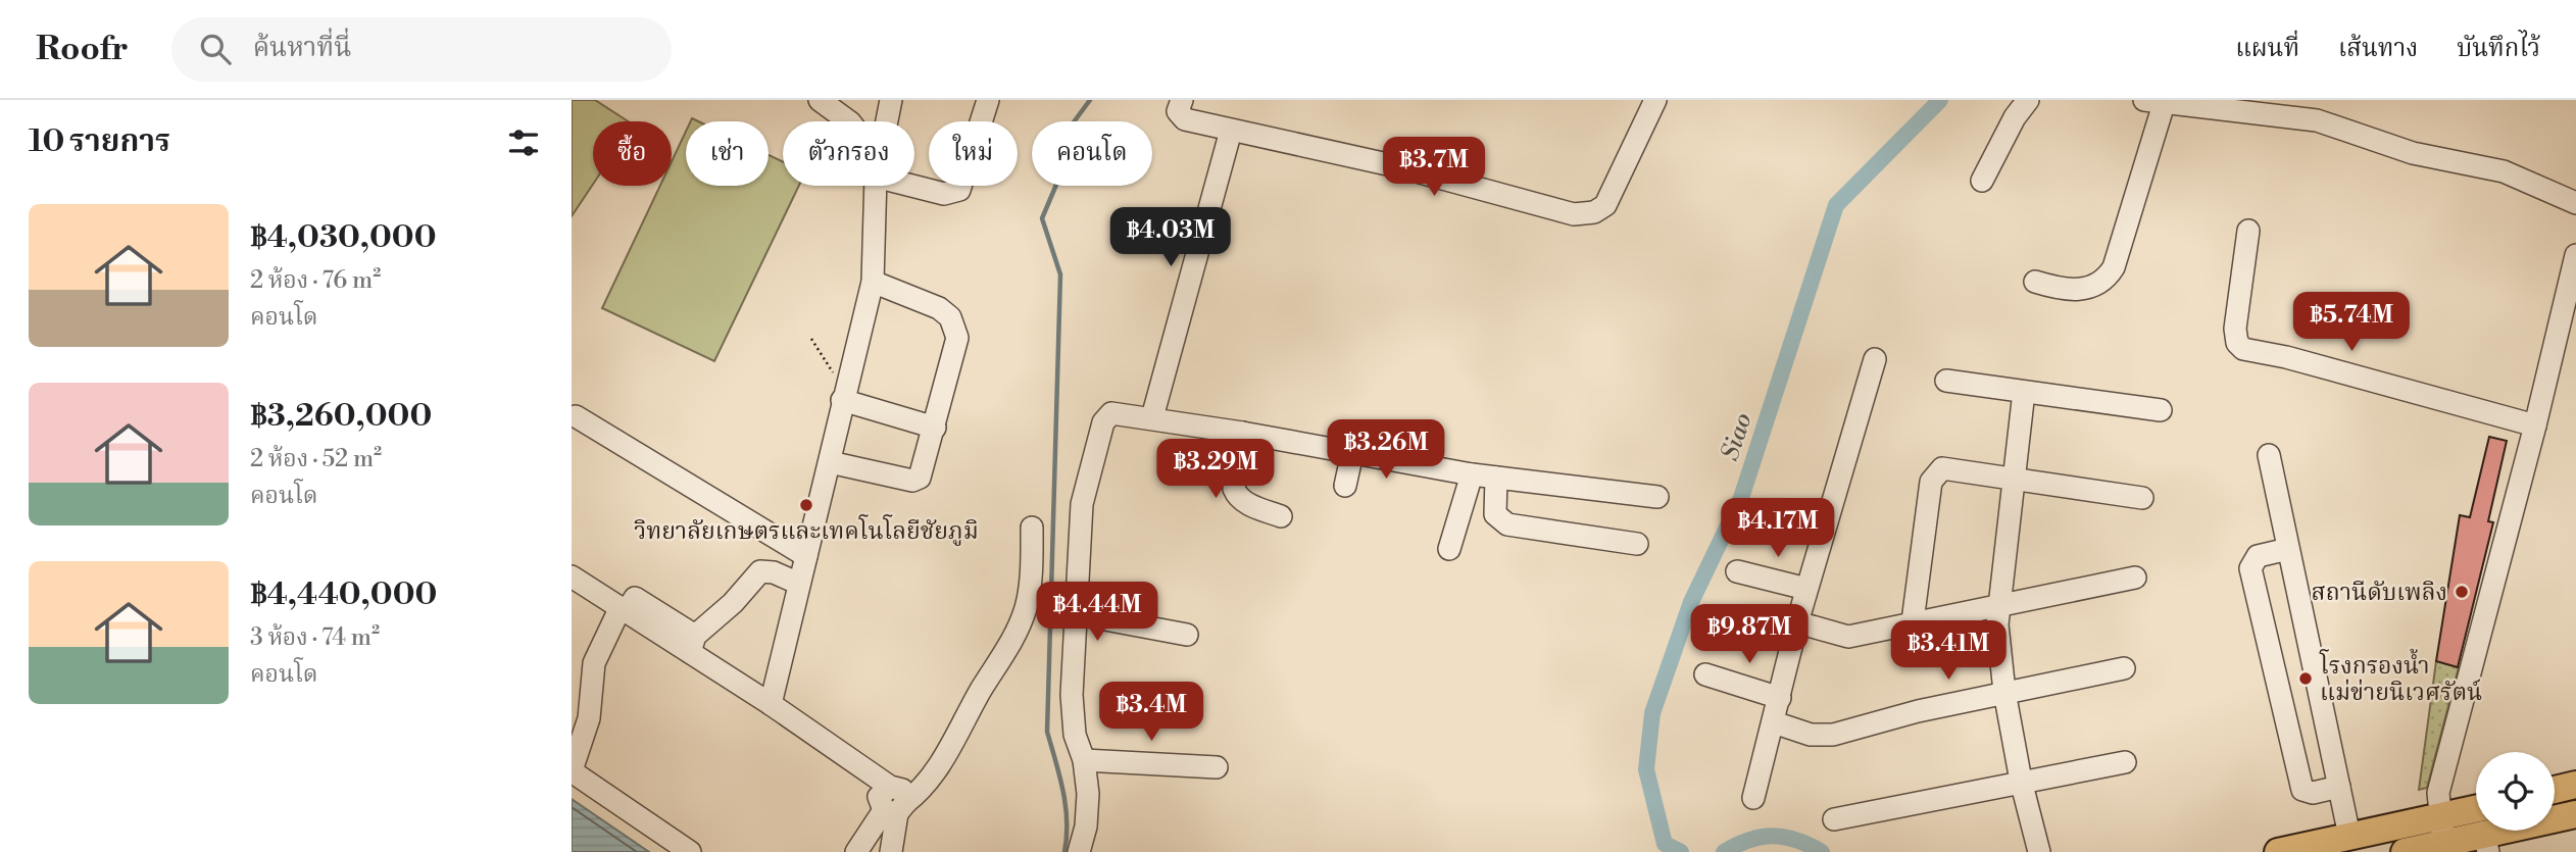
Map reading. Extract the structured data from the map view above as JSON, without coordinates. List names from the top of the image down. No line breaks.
{"water":["Siao"],"places":["วิทยาลัยเกษตรและเทคโนโลยีชัยภูมิ","สถานีดับเพลิง","โรงกรองน้ำ แม่ข่ายนิเวศรัตน์"],"page":{"header":"Roofr","search":"ค้นหาที่นี่","nav":["แผนที่","เส้นทาง","บันทึกไว้"],"heading":"10 รายการ","chip":["ซื้อ","เช่า","ตัวกรอง","ใหม่","คอนโด"],"price":["฿3.7M","฿4.03M","฿5.74M","฿3.26M","฿3.29M","฿4.17M","฿4.44M","฿9.87M","฿3.41M","฿3.4M"],"list":[{"name":"฿4,030,000","note":"2 ห้อง · 76 m² · คอนโด"},{"name":"฿3,260,000","note":"2 ห้อง · 52 m² · คอนโด"},{"name":"฿4,440,000","note":"3 ห้อง · 74 m² · คอนโด"}]}}
